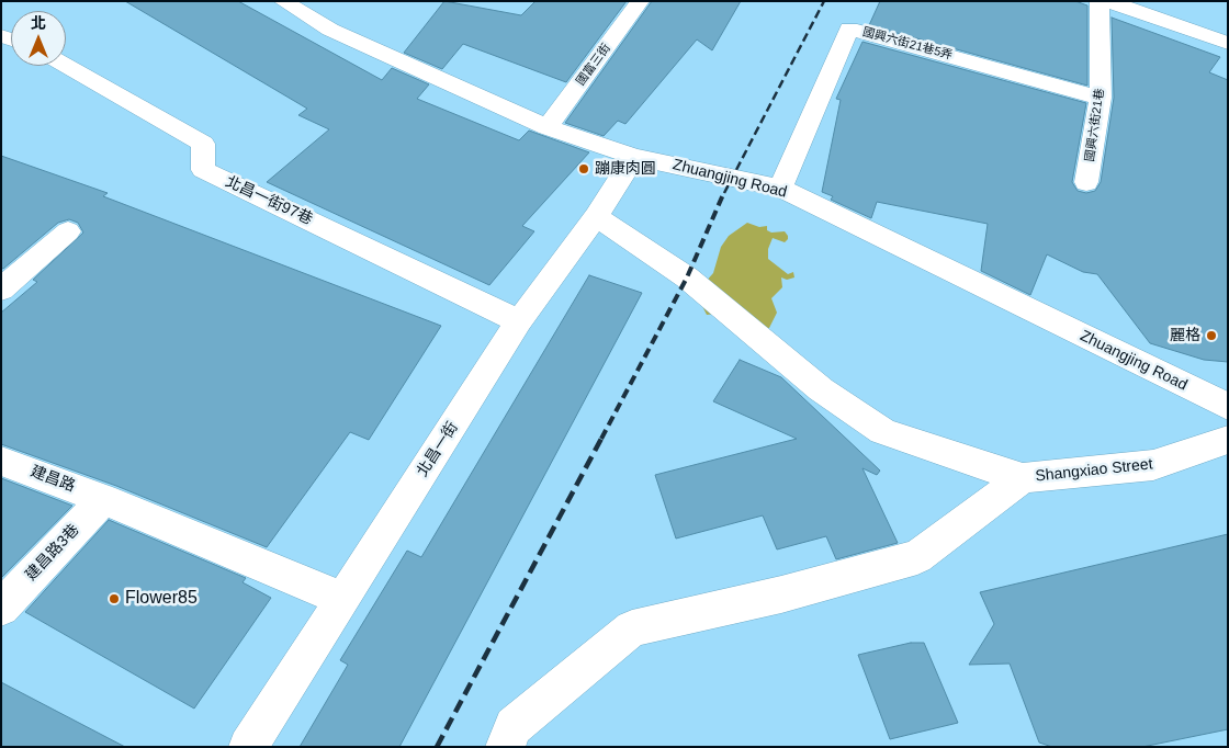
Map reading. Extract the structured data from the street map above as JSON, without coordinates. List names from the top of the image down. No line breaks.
{"streets":{"street":["國興六街21巷5弄","國富三街","國興六街21巷","Zhuangjing Road","北昌一街97巷","北昌一街","Shangxiao Street","建昌路","建昌路3巷"]},"crossings":[["國興六街21巷5弄","國興六街21巷"],["國興六街21巷5弄","Zhuangjing Road"],["國富三街","Zhuangjing Road"],["Zhuangjing Road","北昌一街"],["北昌一街97巷","北昌一街"],["北昌一街","建昌路"],["建昌路","建昌路3巷"]],"places":["蹦康肉圓","麗格","Flower85"],"north":"top"}
